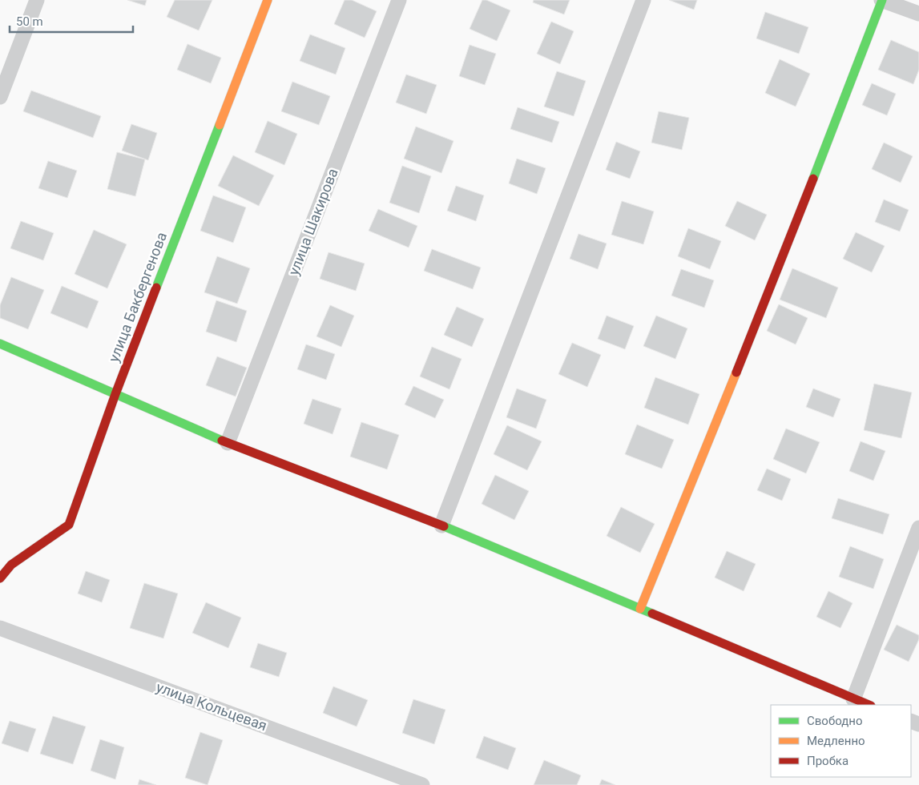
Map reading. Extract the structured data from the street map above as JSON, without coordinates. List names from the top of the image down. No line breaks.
{"streets":{"street":["улица Шакирова","улица Бакбергенова","улица Кольцевая"]},"legend":["Свободно","Медленно","Пробка"],"scale_bar":"50 m"}
